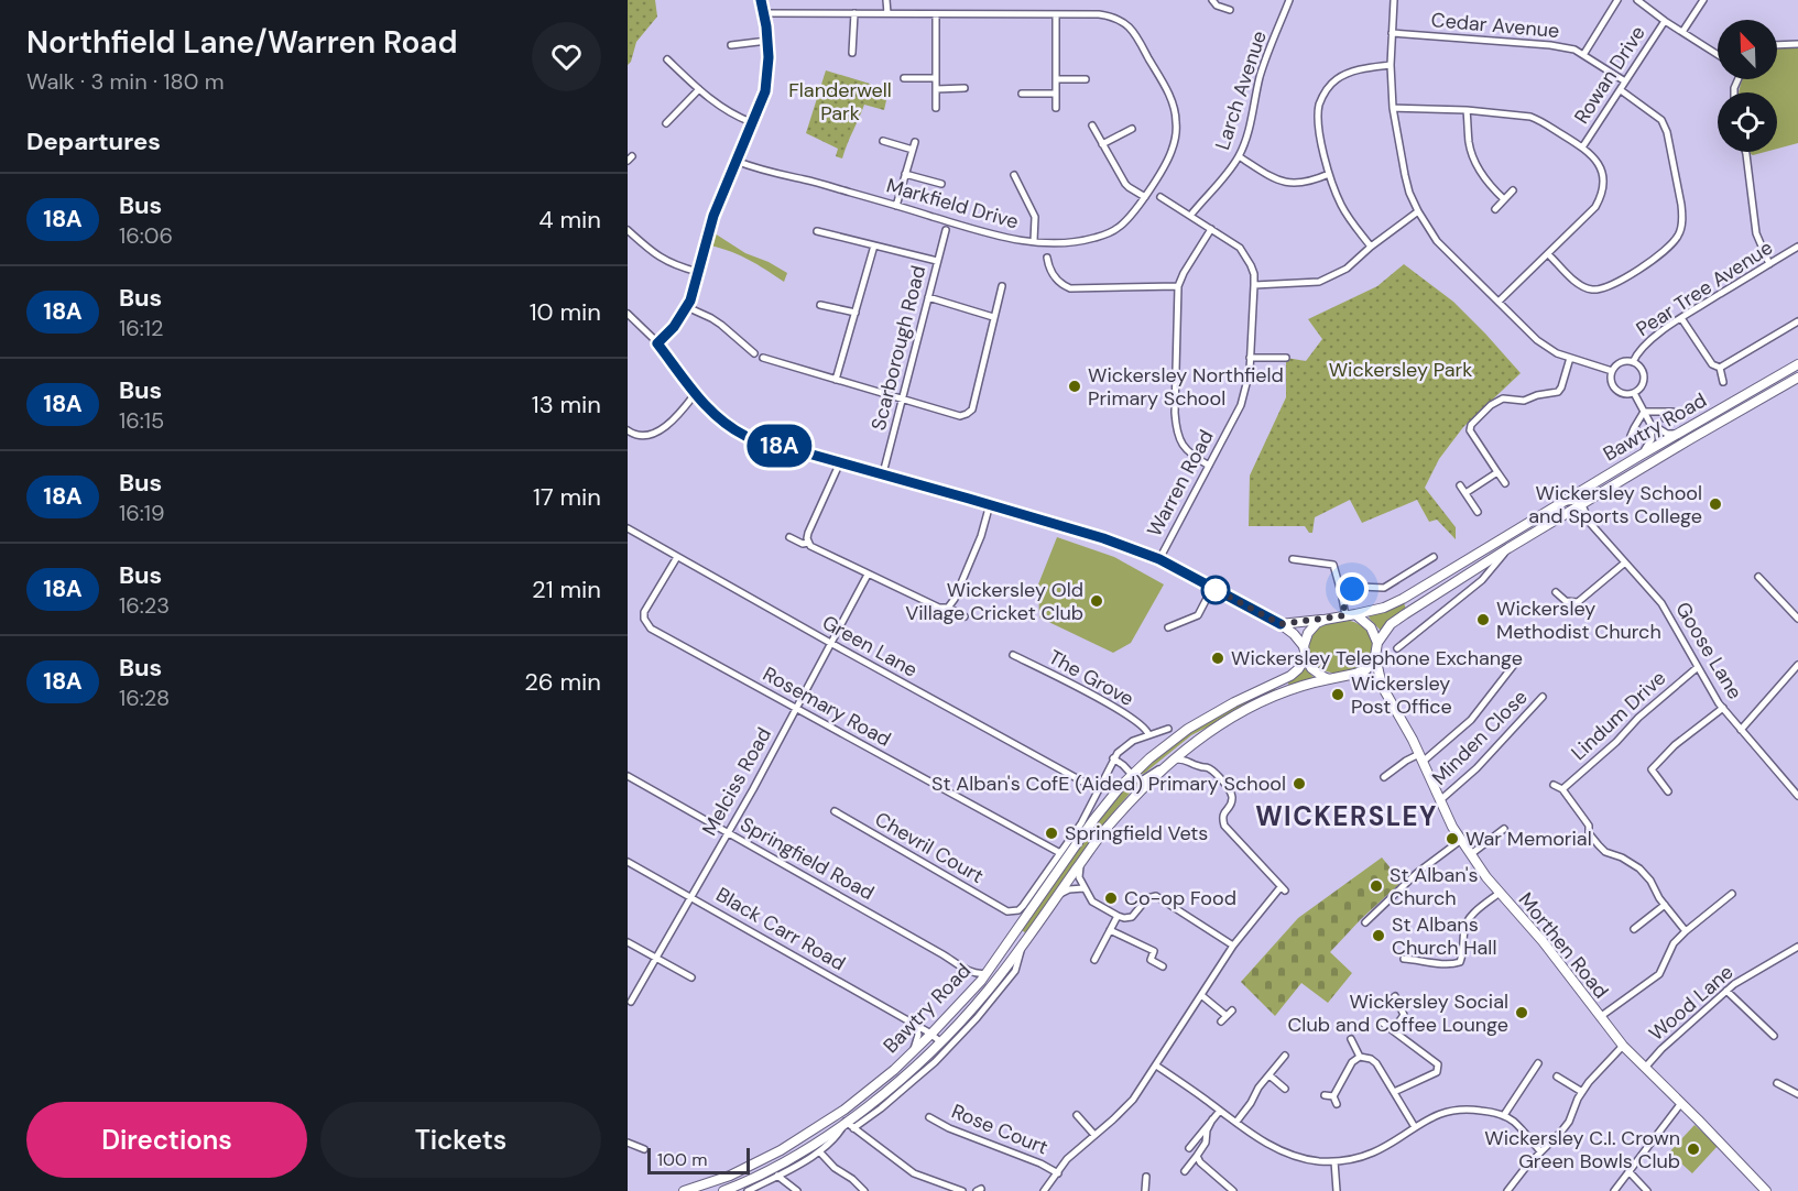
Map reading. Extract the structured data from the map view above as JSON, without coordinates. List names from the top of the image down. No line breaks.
{"streets":{"main road":["Bawtry Road"],"street":["Cedar Avenue","Rowan Drive","Larch Avenue","Markfield Drive","Pear Tree Avenue","Scarborough Road","Warren Road","Green Lane","Goose Lane","The Grove","Rosemary Road","Lindum Drive","Minden Close","Melciss Road","Chevril Court","Springfield Road","Black Carr Road","Morthen Road","Wood Lane","Rose Court"]},"crossings":[["Cedar Avenue","Rowan Drive"],["Larch Avenue","Warren Road"],["Bawtry Road","Goose Lane"],["Bawtry Road","Black Carr Road"],["Bawtry Road","Morthen Road"],["Green Lane","Rosemary Road"],["Green Lane","Melciss Road"],["Goose Lane","Lindum Drive"],["Rosemary Road","Melciss Road"],["Rosemary Road","Chevril Court"],["Minden Close","Morthen Road"],["Melciss Road","Springfield Road"],["Melciss Road","Black Carr Road"],["Morthen Road","Wood Lane"]],"districts":["WICKERSLEY"],"parks":["Flanderwell Park","Wickersley Park"],"places":["Wickersley Northfield Primary School","Wickersley School and Sports College","Wickersley Old Village Cricket Club","Wickersley Methodist Church","Wickersley Telephone Exchange","Wickersley Post Office","St Alban's CofE (Aided) Primary School","Springfield Vets","War Memorial","St Alban's Church","Co-op Food","St Albans Church Hall","Wickersley Social Club and Coffee Lounge","Wickersley C.I. Crown Green Bowls Club"],"lines":["bus line 18A"],"scale_bar":"100 m","north":"top left","page":{"heading":[["Northfield Lane/Warren Road","Walk · 3 min · 180 m"],"Departures"],"on_map":"18A","list":[{"mark":"18A","name":"Bus","note":"16:06","value":"4 min"},{"mark":"18A","name":"Bus","note":"16:12","value":"10 min"},{"mark":"18A","name":"Bus","note":"16:15","value":"13 min"},{"mark":"18A","name":"Bus","note":"16:19","value":"17 min"},{"mark":"18A","name":"Bus","note":"16:23","value":"21 min"},{"mark":"18A","name":"Bus","note":"16:28","value":"26 min"}],"buttons":["Directions","Tickets"],"scale":"100 m"}}
